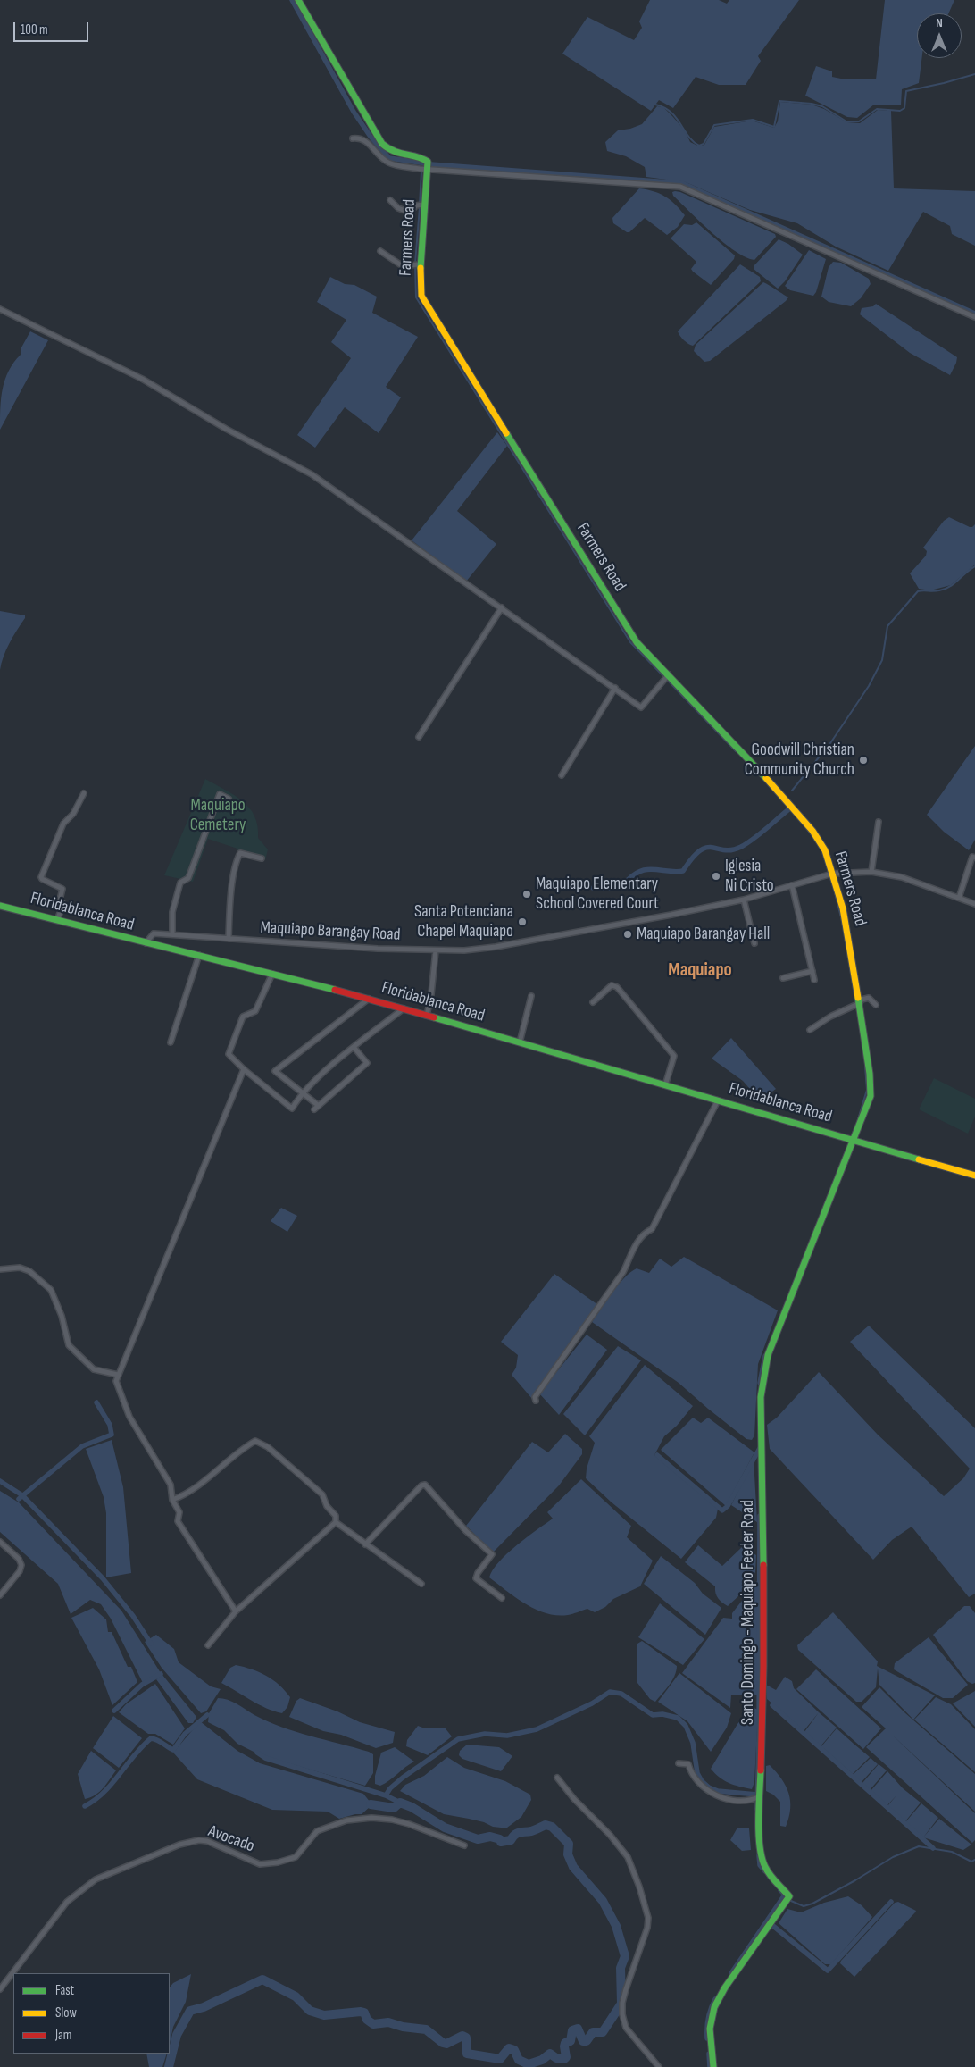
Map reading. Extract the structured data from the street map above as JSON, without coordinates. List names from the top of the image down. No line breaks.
{"streets":{"street":["Farmers Road","Floridablanca Road","Maquiapo Barangay Road","Santo Domingo - Maquiapo Feeder Road","Avocado"]},"crossings":[["Farmers Road","Floridablanca Road"],["Farmers Road","Maquiapo Barangay Road"],["Farmers Road","Santo Domingo - Maquiapo Feeder Road"],["Floridablanca Road","Maquiapo Barangay Road"],["Floridablanca Road","Santo Domingo - Maquiapo Feeder Road"]],"districts":["Maquiapo"],"parks":["Maquiapo Cemetery"],"places":["Goodwill Christian Community Church","Iglesia Ni Cristo","Maquiapo Elementary School Covered Court","Santa Potenciana Chapel Maquiapo","Maquiapo Barangay Hall"],"legend":["Fast","Slow","Jam"],"scale_bar":"100 m","north":"top"}
